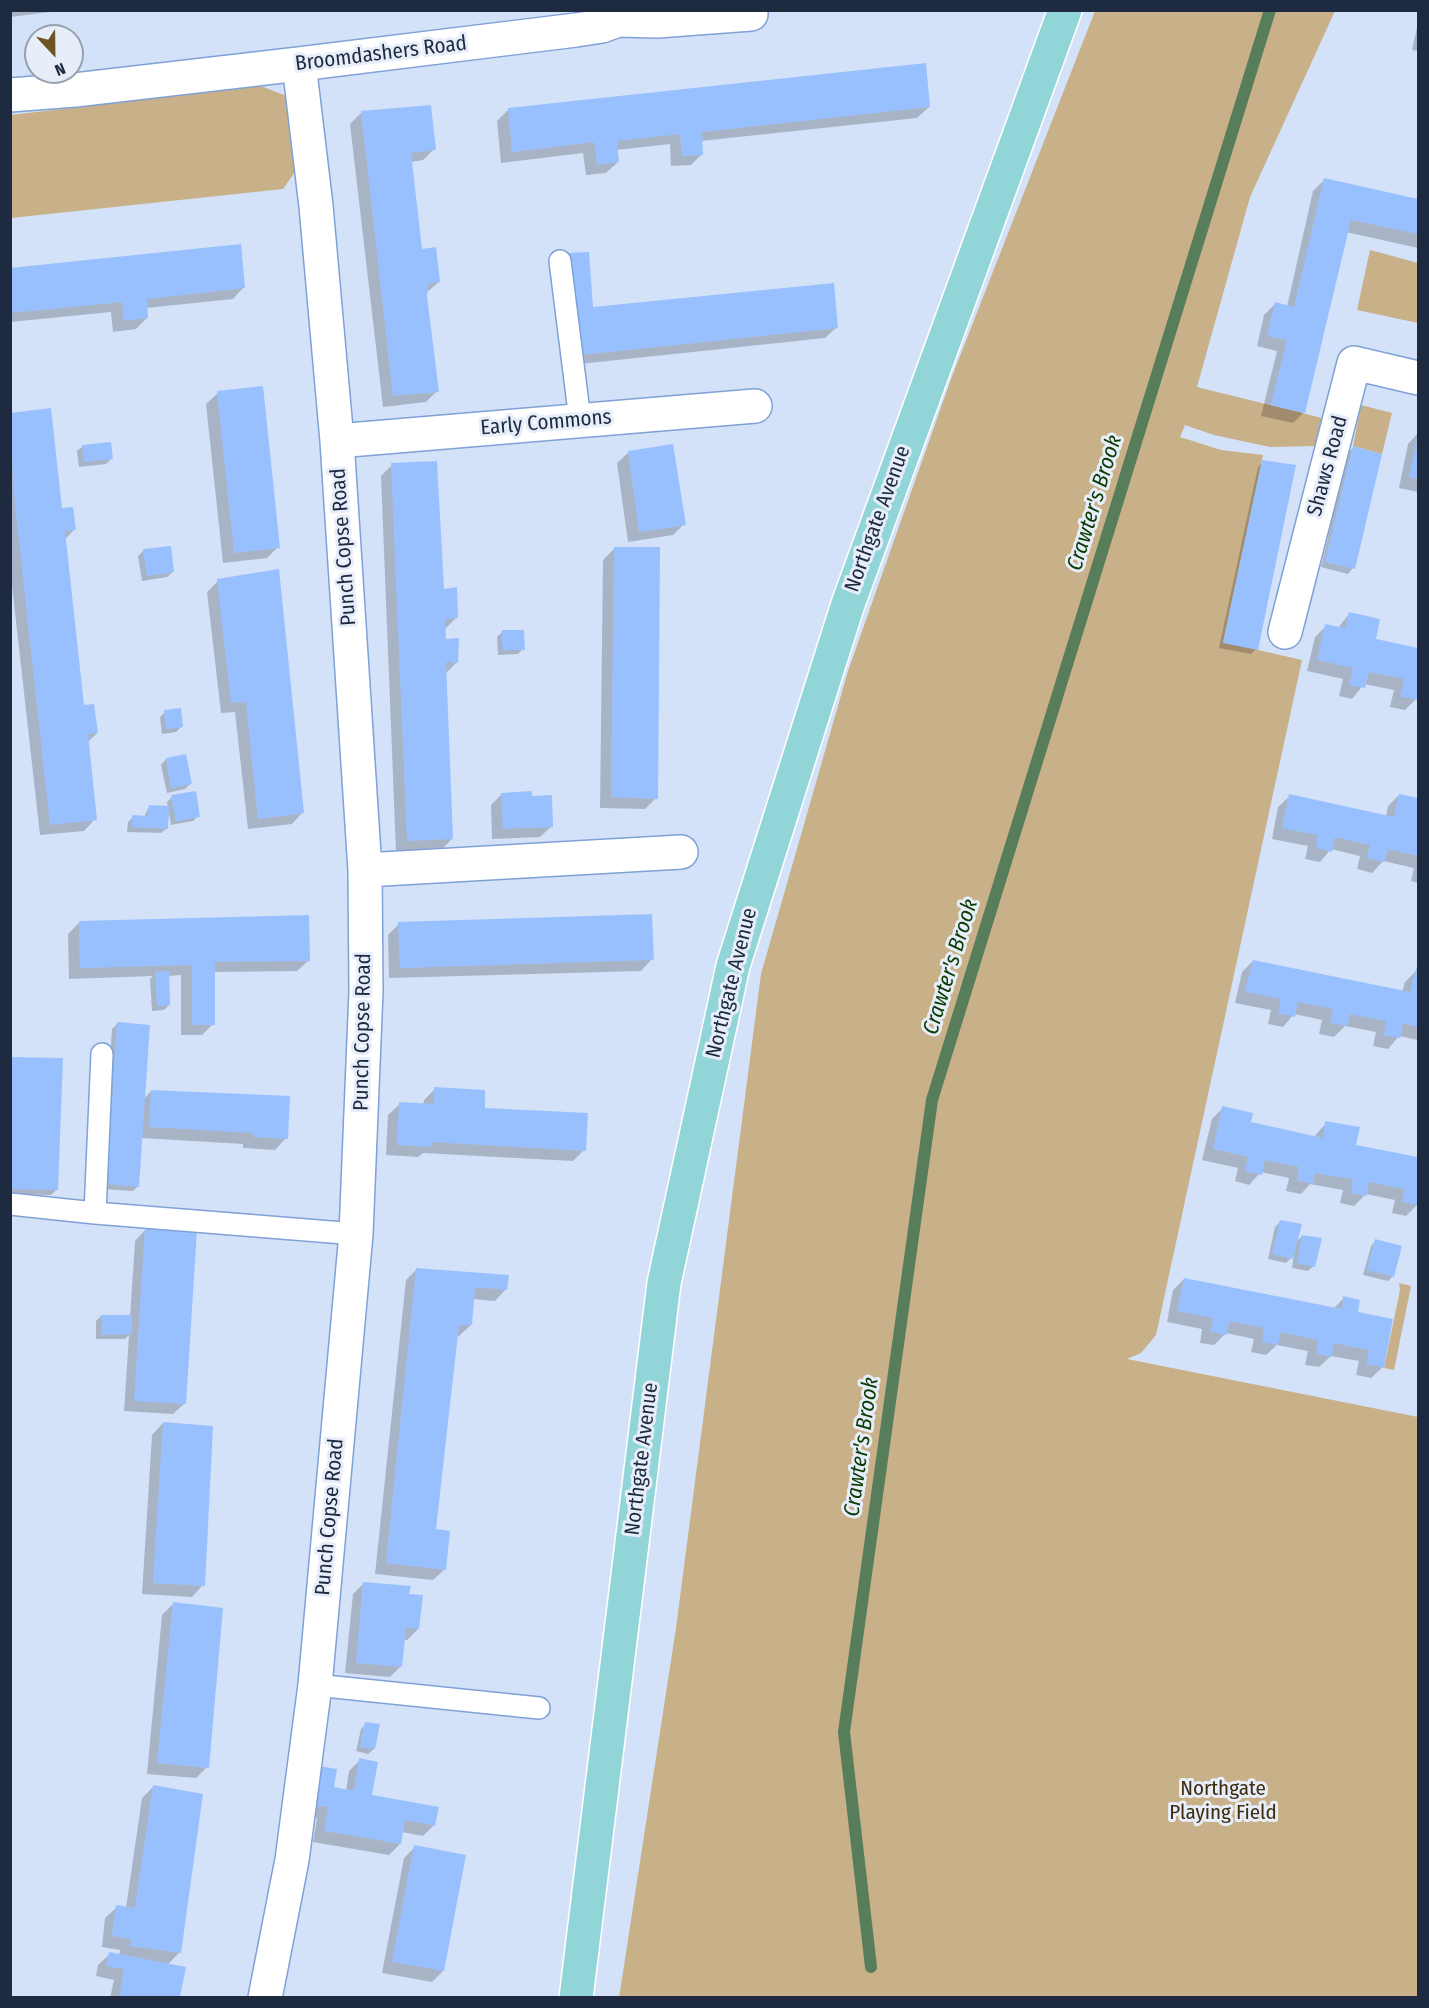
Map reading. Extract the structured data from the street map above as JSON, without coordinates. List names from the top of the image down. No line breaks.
{"streets":{"main road":["Northgate Avenue"],"street":["Broomdashers Road","Early Commons","Shaws Road","Punch Copse Road"]},"crossings":[["Broomdashers Road","Punch Copse Road"],["Early Commons","Punch Copse Road"]],"water":["Crawter's Brook"],"parks":["Northgate Playing Field"],"north":"bottom"}
